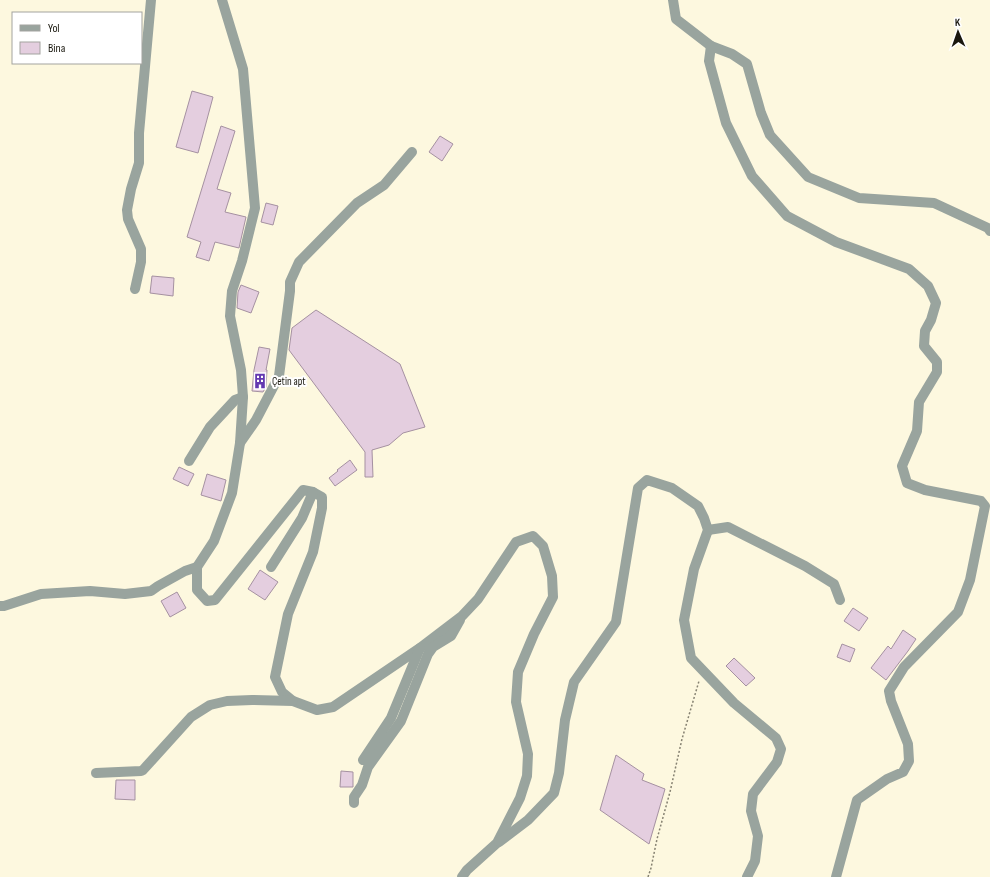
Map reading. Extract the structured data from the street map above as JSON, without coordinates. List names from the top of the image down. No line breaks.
{"places":{"building":["Çetin apt"]},"legend":["Yol","Bina"],"north":"top"}
